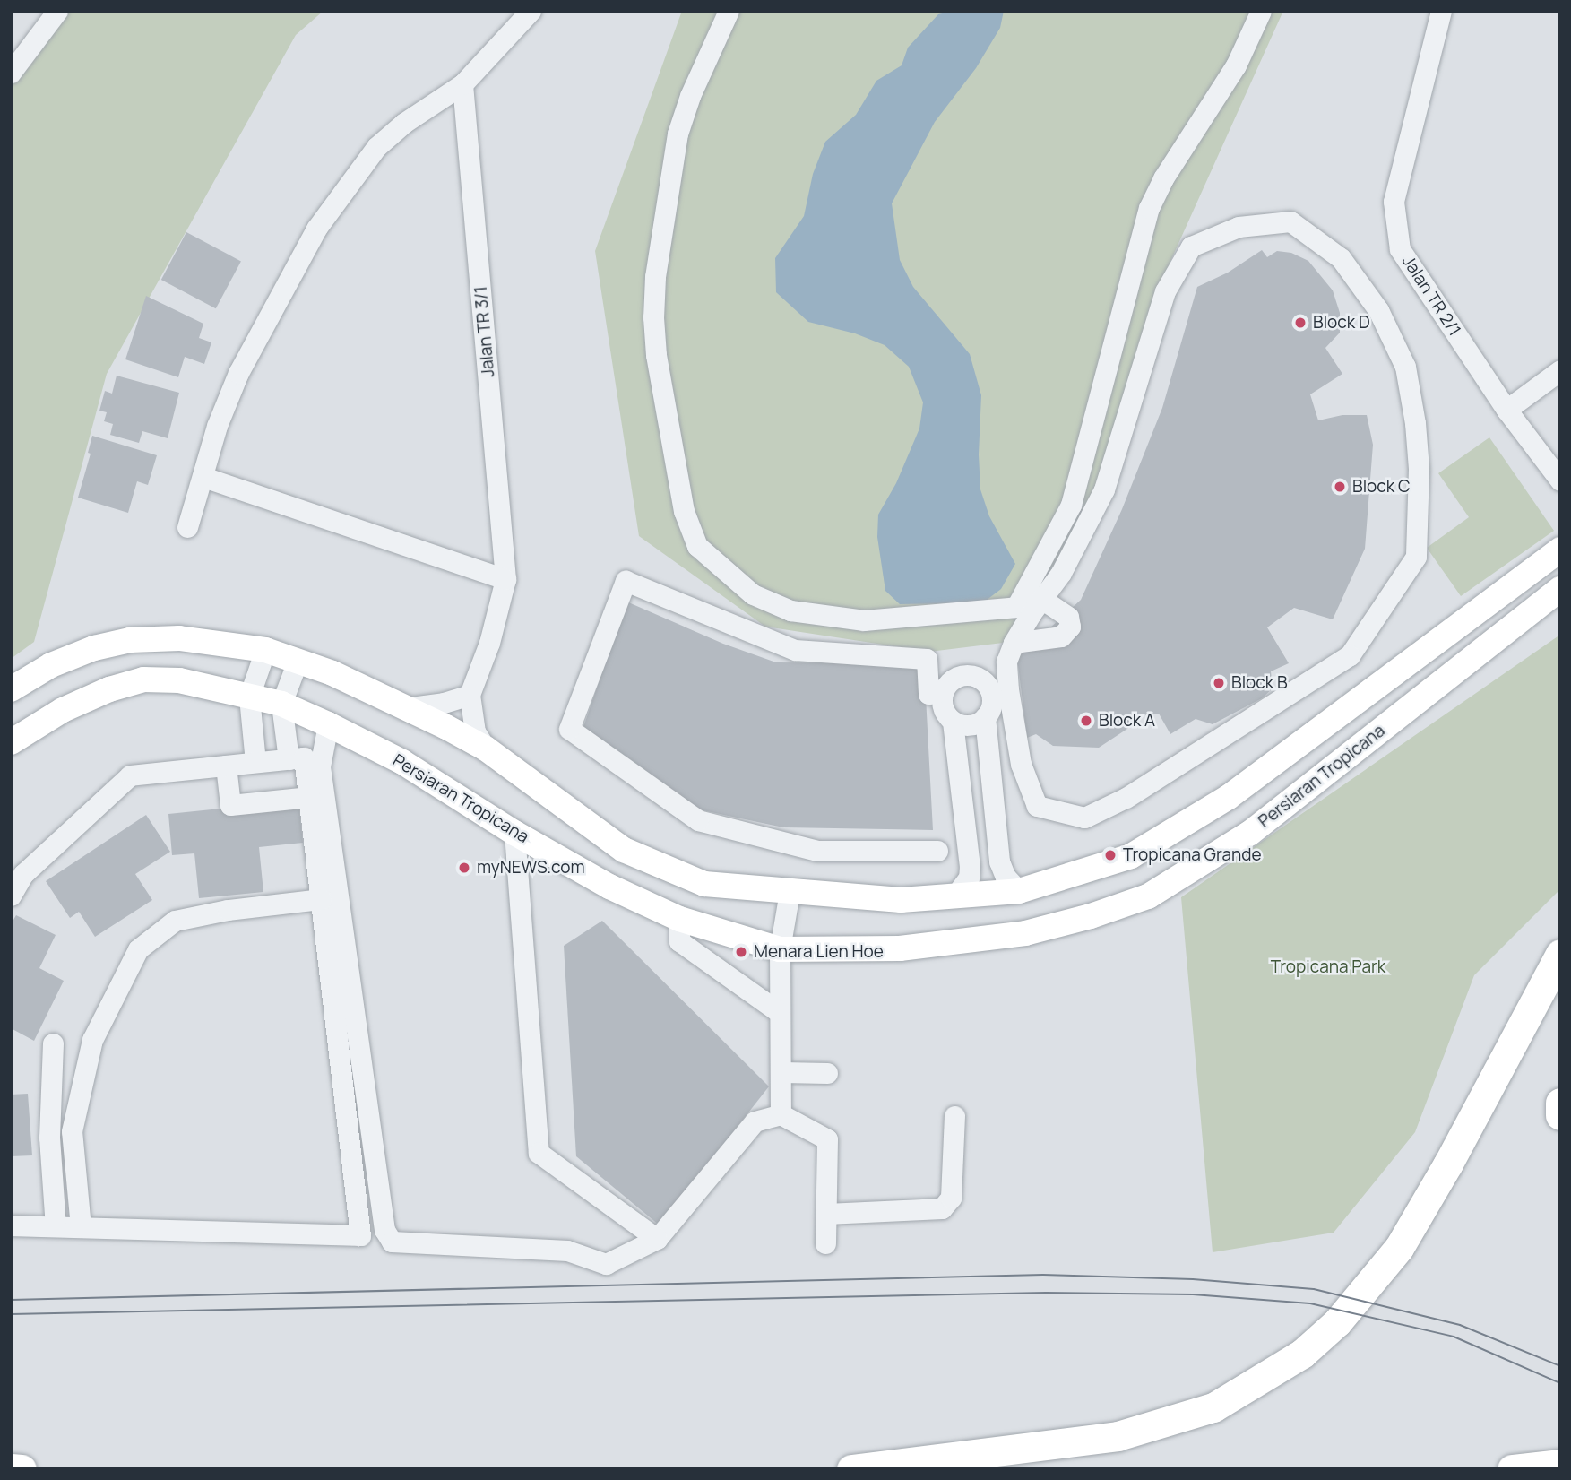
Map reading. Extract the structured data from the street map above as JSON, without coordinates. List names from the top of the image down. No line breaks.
{"streets":{"main road":["Persiaran Tropicana"],"street":["Jalan TR 2/1","Jalan TR 3/1"]},"parks":["Tropicana Park"],"places":["Block D","Block C","Block B","Block A","Tropicana Grande","myNEWS.com","Menara Lien Hoe"]}
